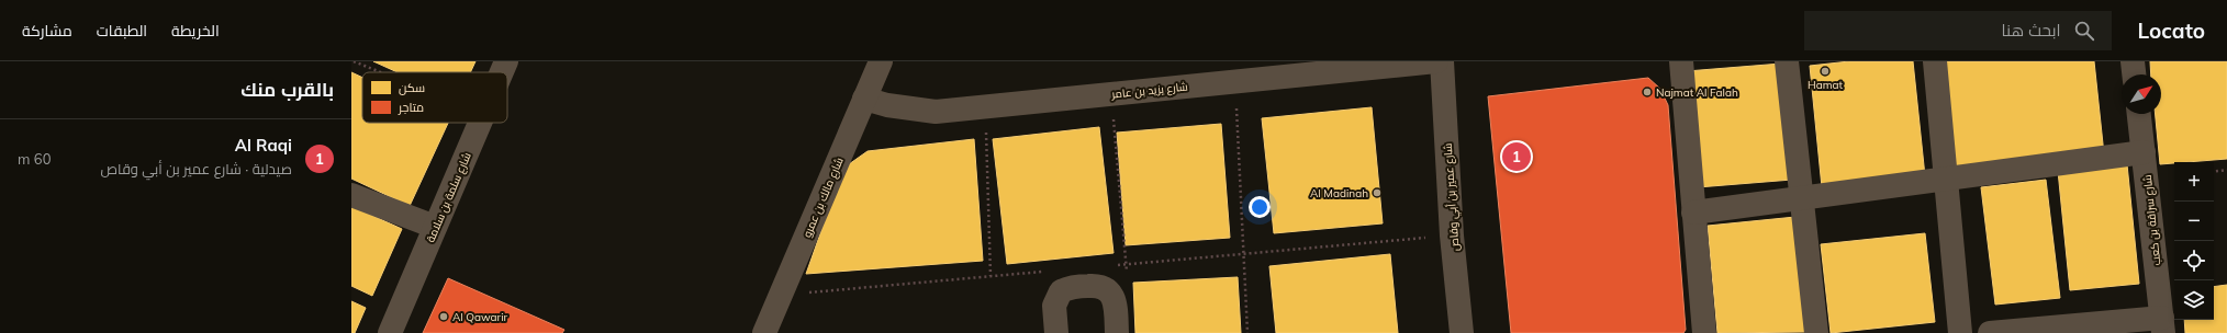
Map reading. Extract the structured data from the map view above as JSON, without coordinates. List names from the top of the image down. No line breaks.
{"streets":{"street":["شارع يزيد بن عامر","شارع سلمة بن سلامة","شارع مالك بن عمرو","شارع عمير بن أبي وقاص","شارع سراقة بن كعب"]},"crossings":[["شارع يزيد بن عامر","شارع مالك بن عمرو"]],"places":["Hamat","Najmat Al Falah","Al Madinah","Al Qawarir"],"legend":["سكن","متاجر"],"north":"top right","page":{"header":"Locato","search":"ابحث هنا","nav":["الخريطة","الطبقات","مشاركة"],"heading":"بالقرب منك","list":[{"mark":"1","name":"Al Raqi","note":"صيدلية · شارع عمير بن أبي وقاص","value":"60 m"}],"pins":"1","map_buttons":["+","−"]}}
